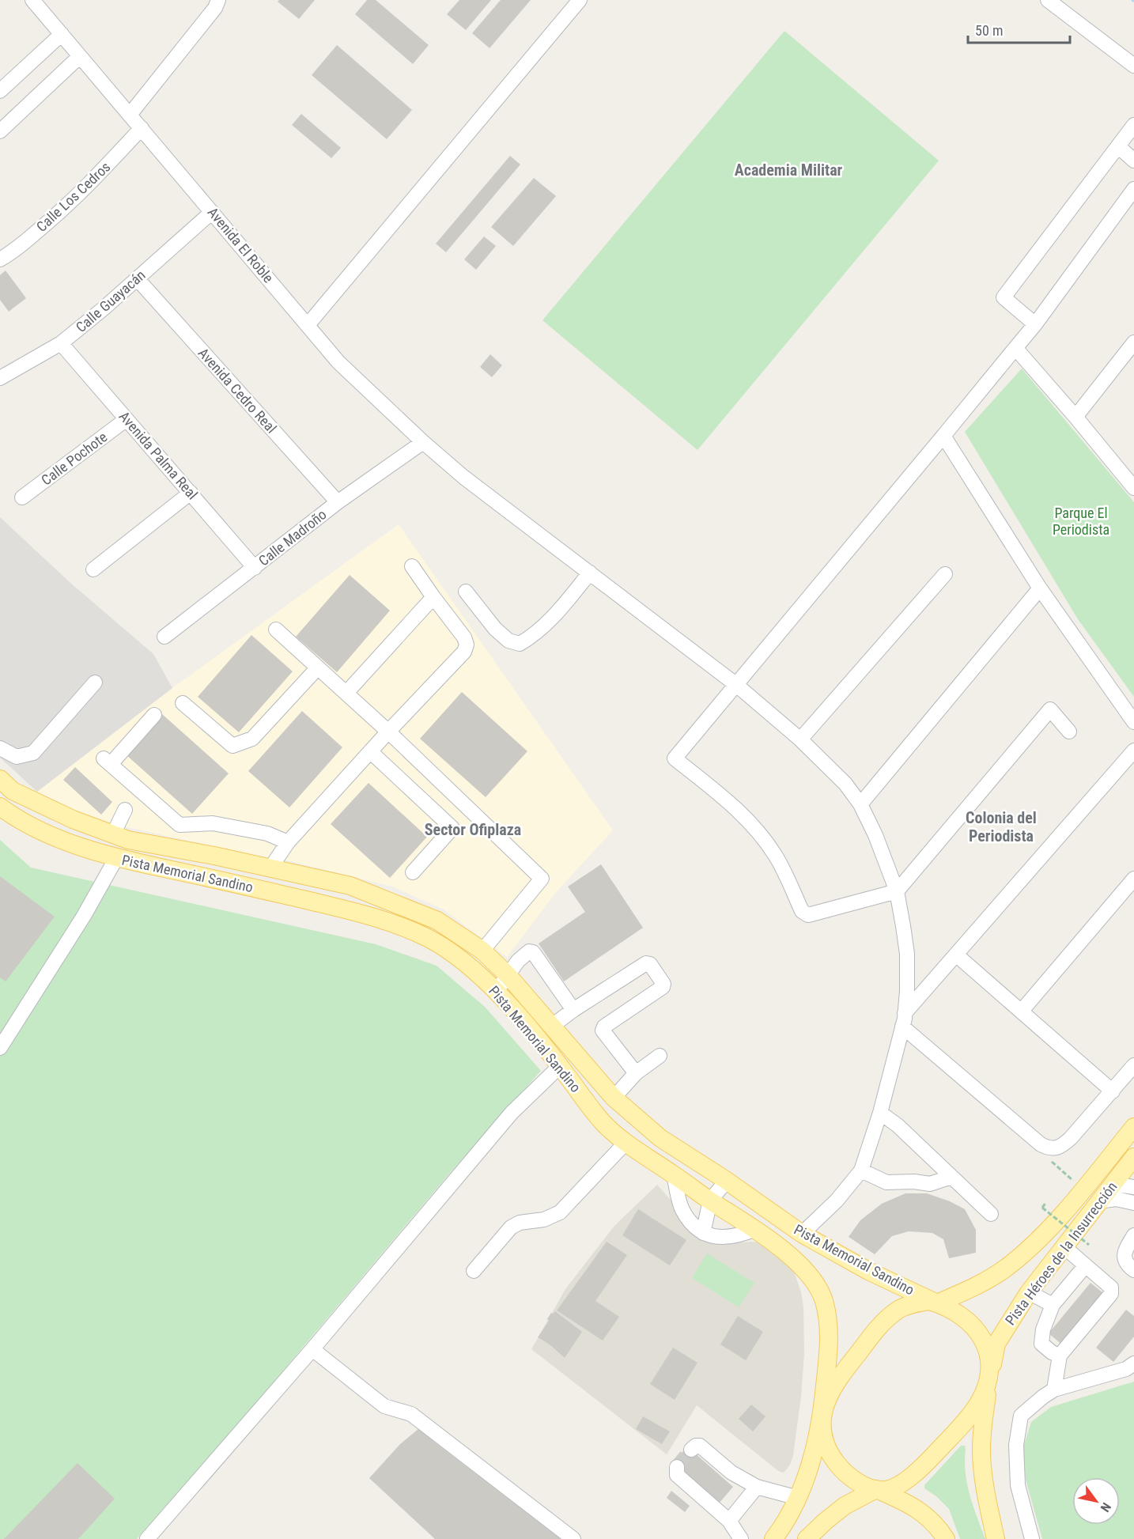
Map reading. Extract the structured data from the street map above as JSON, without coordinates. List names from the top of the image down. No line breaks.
{"streets":{"main road":["Pista Memorial Sandino","Pista Héroes de la Insurrección"],"street":["Calle Los Cedros","Avenida El Roble","Calle Guayacán","Avenida Cedro Real","Avenida Palma Real","Calle Pochote","Calle Madroño"]},"crossings":[["Calle Los Cedros","Avenida El Roble"],["Avenida El Roble","Calle Guayacán"],["Avenida El Roble","Calle Madroño"],["Calle Guayacán","Avenida Cedro Real"],["Calle Guayacán","Avenida Palma Real"],["Avenida Cedro Real","Calle Madroño"],["Avenida Palma Real","Calle Pochote"],["Avenida Palma Real","Calle Madroño"],["Pista Memorial Sandino","Pista Héroes de la Insurrección"]],"districts":["Academia Militar","Colonia del Periodista","Sector Ofiplaza"],"parks":["Parque El Periodista"],"scale_bar":"50 m","north":"bottom right"}
